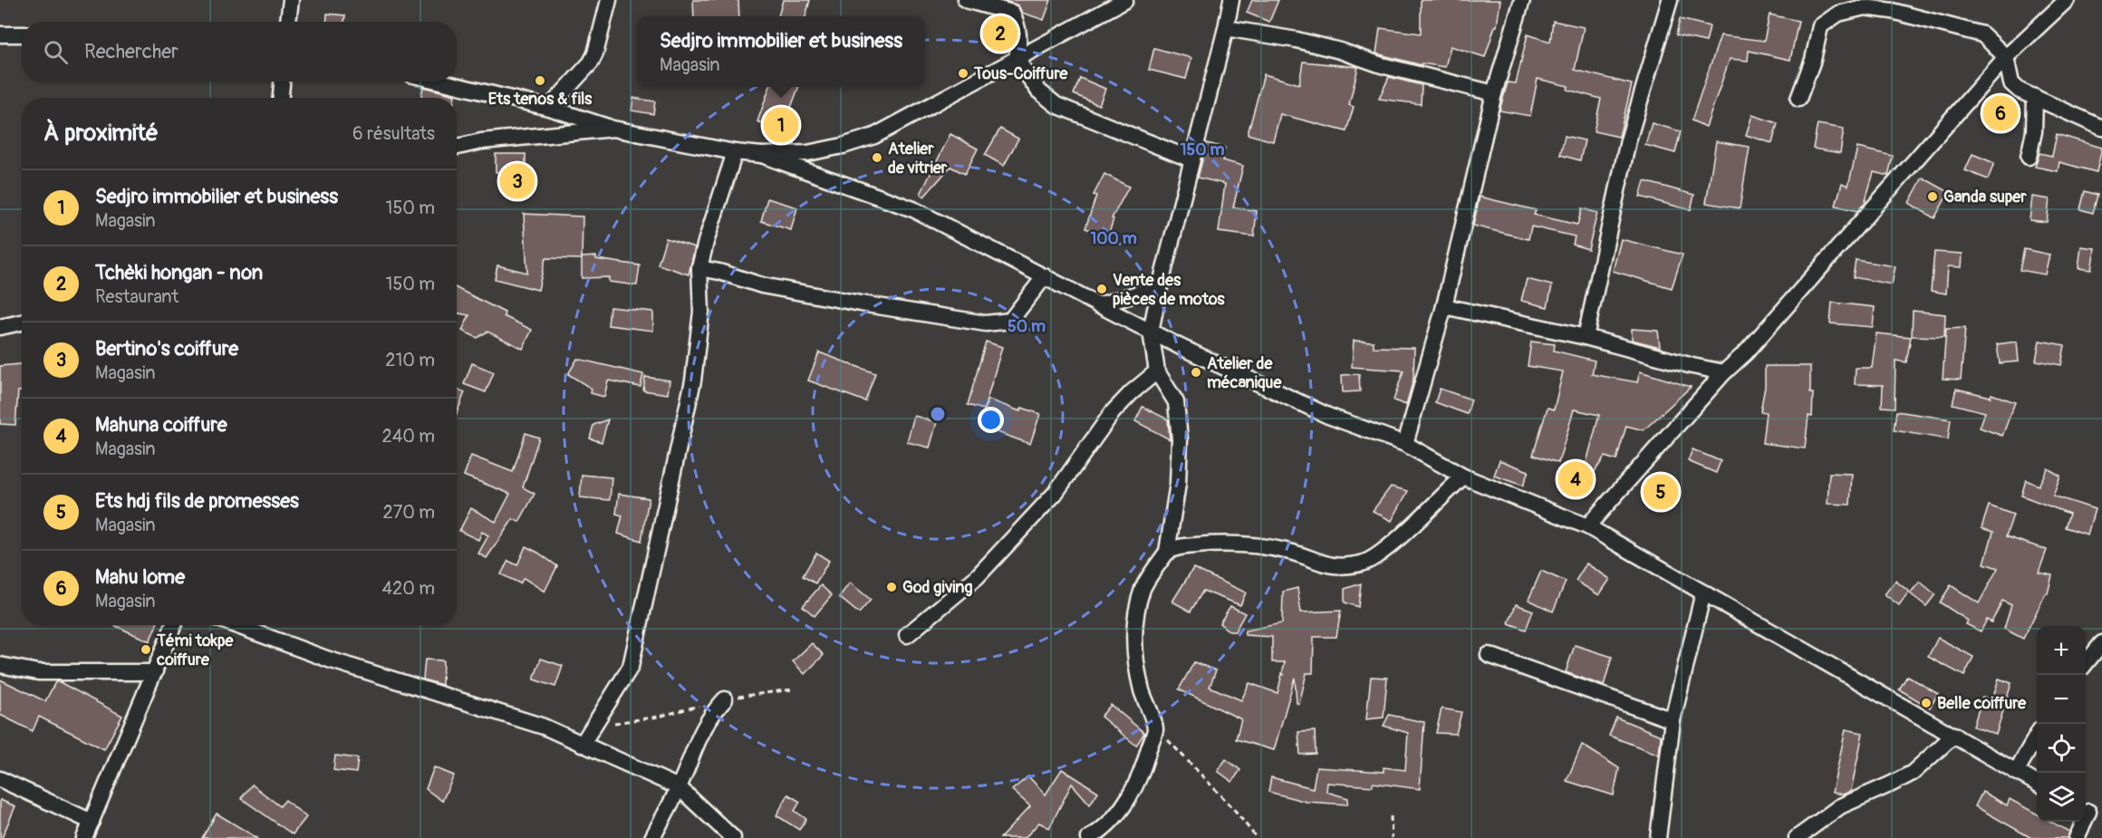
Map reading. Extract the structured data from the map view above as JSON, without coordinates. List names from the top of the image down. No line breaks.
{"places":["Tous-Coiffure","Ets tenos & fils","Atelier de vitrier","Ganda super","Vente des pièces de motos","Atelier de mécanique","God giving","Témi tokpe coiffure","Belle coiffure"],"page":{"pins":["2","6","1","3","4","5"],"popup":["Sedjro immobilier et business","Magasin"],"search":"Rechercher","heading":["À proximité","6 résultats"],"list":[{"mark":"1","name":"Sedjro immobilier et business","note":"Magasin","value":"150 m"},{"mark":"2","name":"Tchèki hongan - non","note":"Restaurant","value":"150 m"},{"mark":"3","name":"Bertino's coiffure","note":"Magasin","value":"210 m"},{"mark":"4","name":"Mahuna coiffure","note":"Magasin","value":"240 m"},{"mark":"5","name":"Ets hdj fils de promesses","note":"Magasin","value":"270 m"},{"mark":"6","name":"Mahu lome","note":"Magasin","value":"420 m"}],"map_buttons":["+","−"]},"rings":["150 m","100 m","50 m"]}
